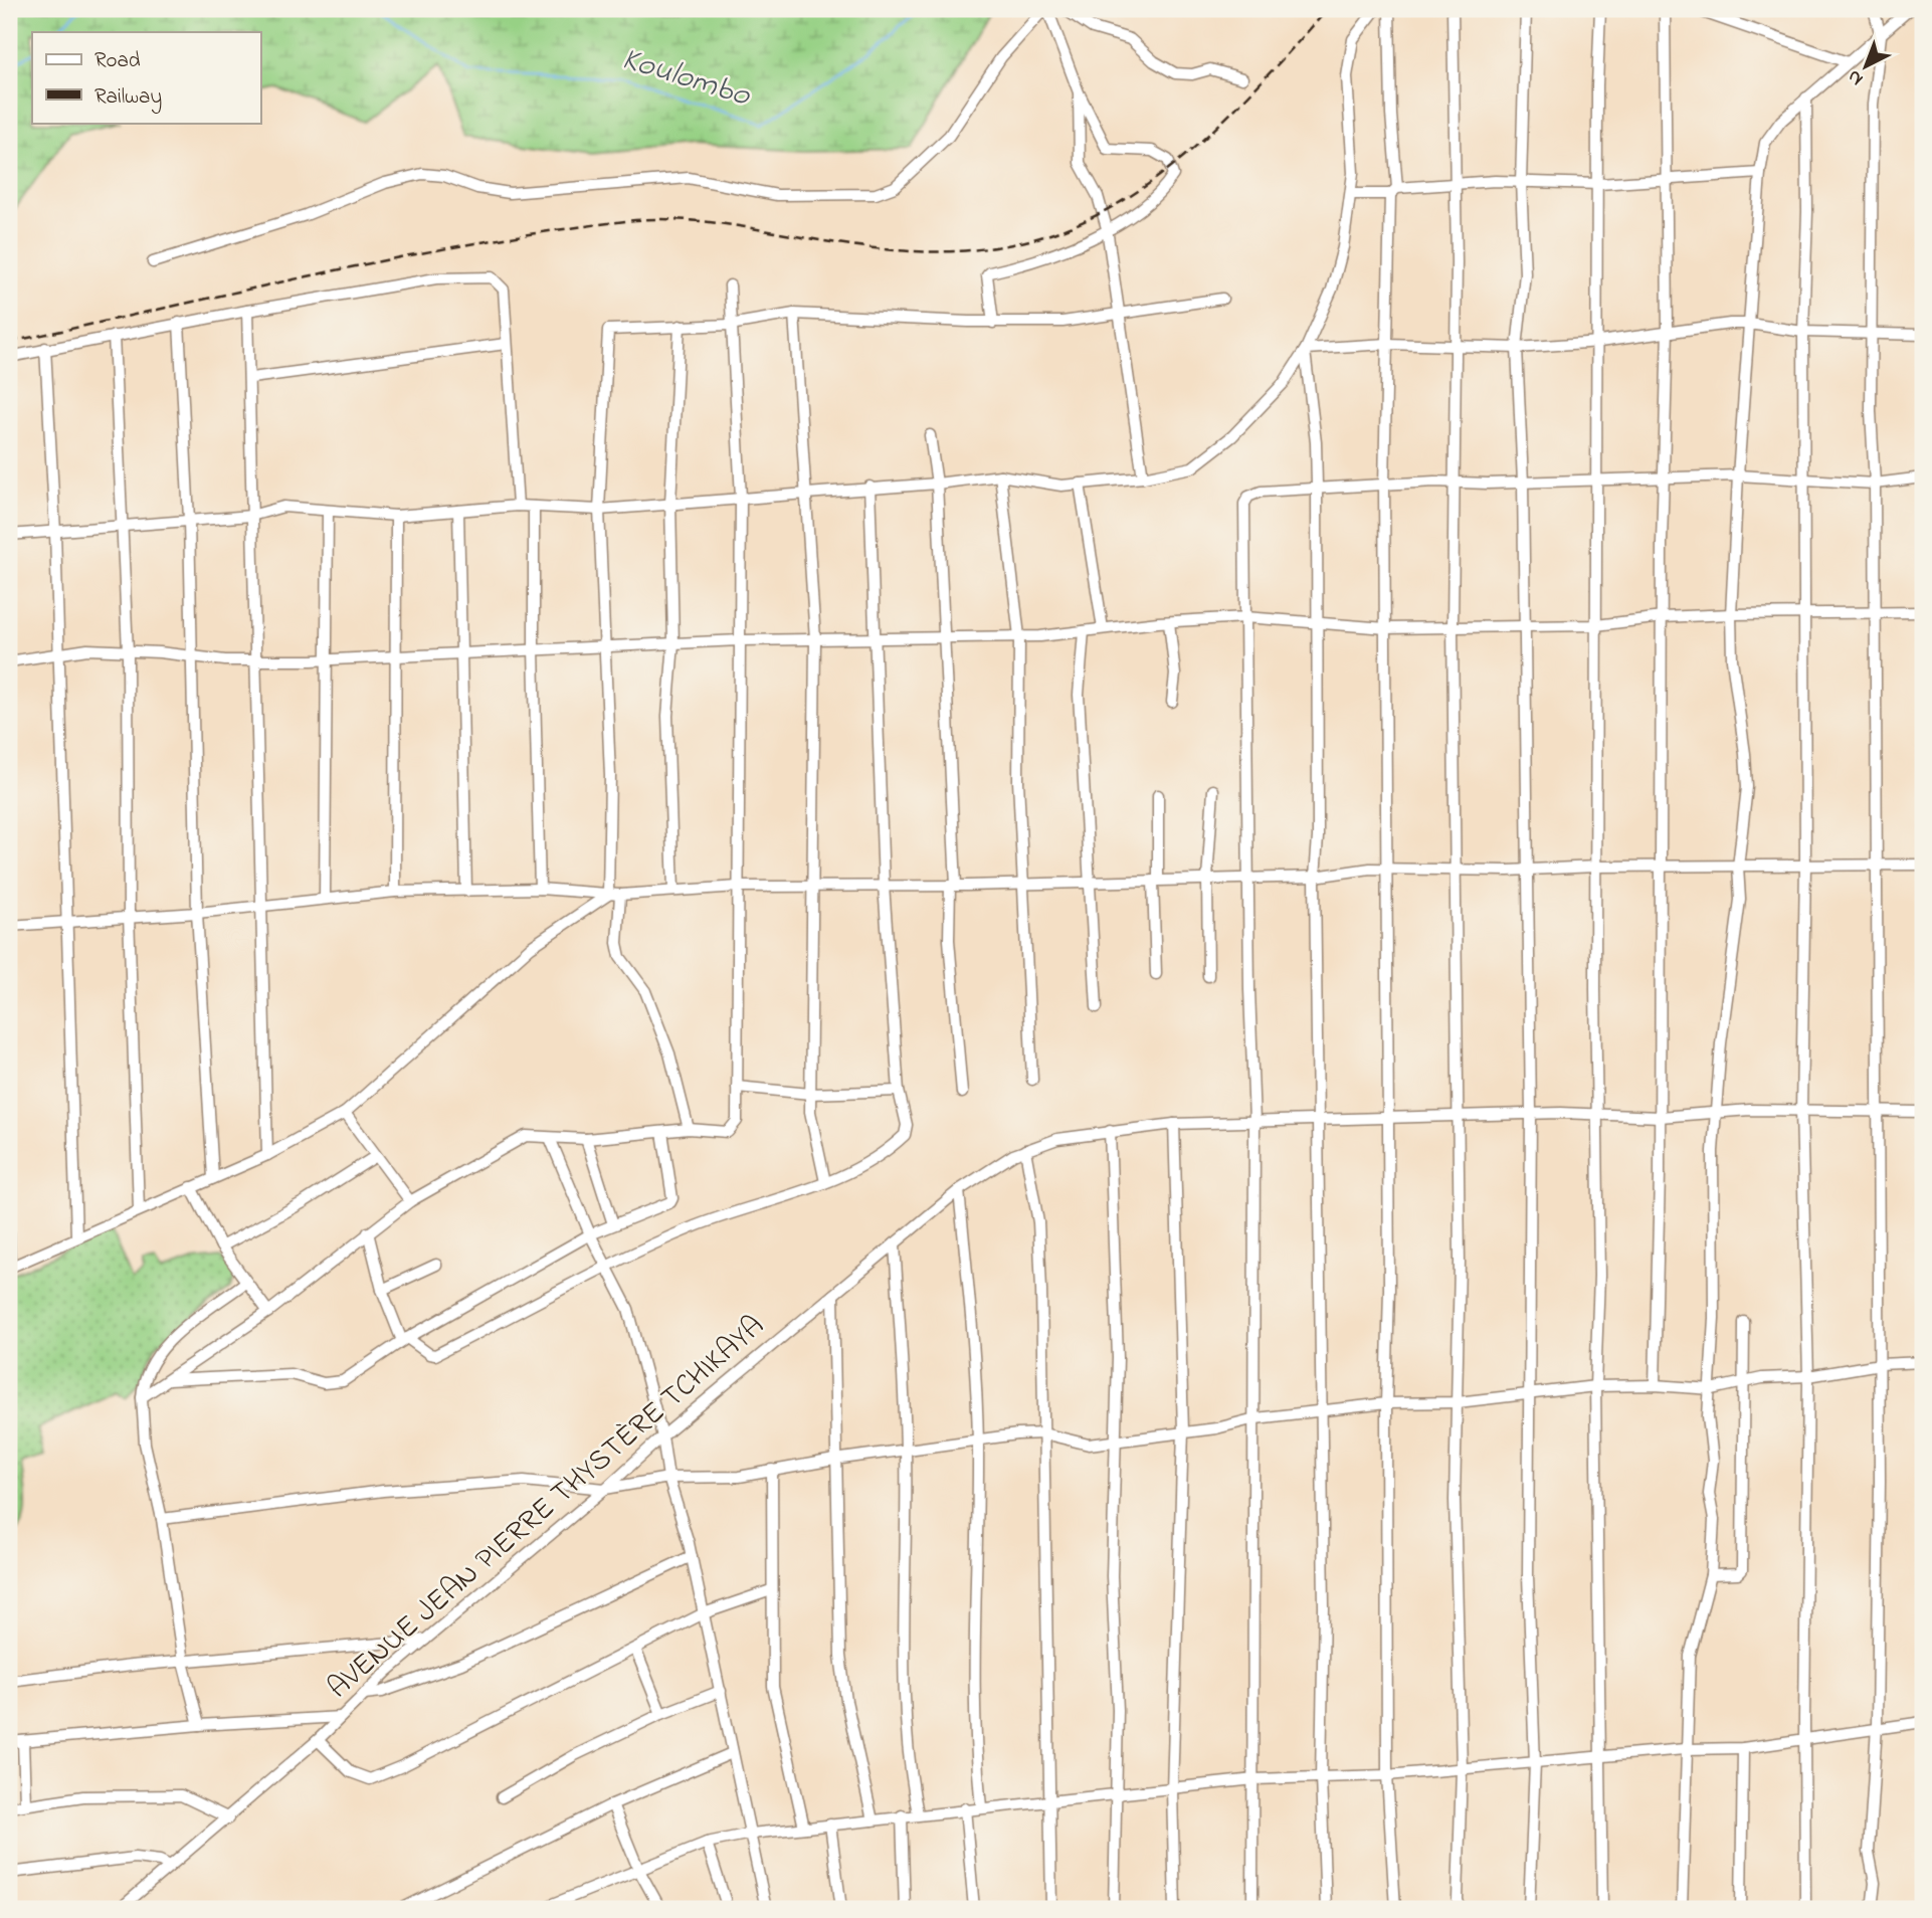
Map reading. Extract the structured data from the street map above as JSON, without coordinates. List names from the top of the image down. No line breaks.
{"streets":{"street":["AVENUE JEAN PIERRE THYSTÈRE TCHIKAYA"]},"water":["Koulombo"],"legend":["Road","Railway"],"north":"bottom left"}
